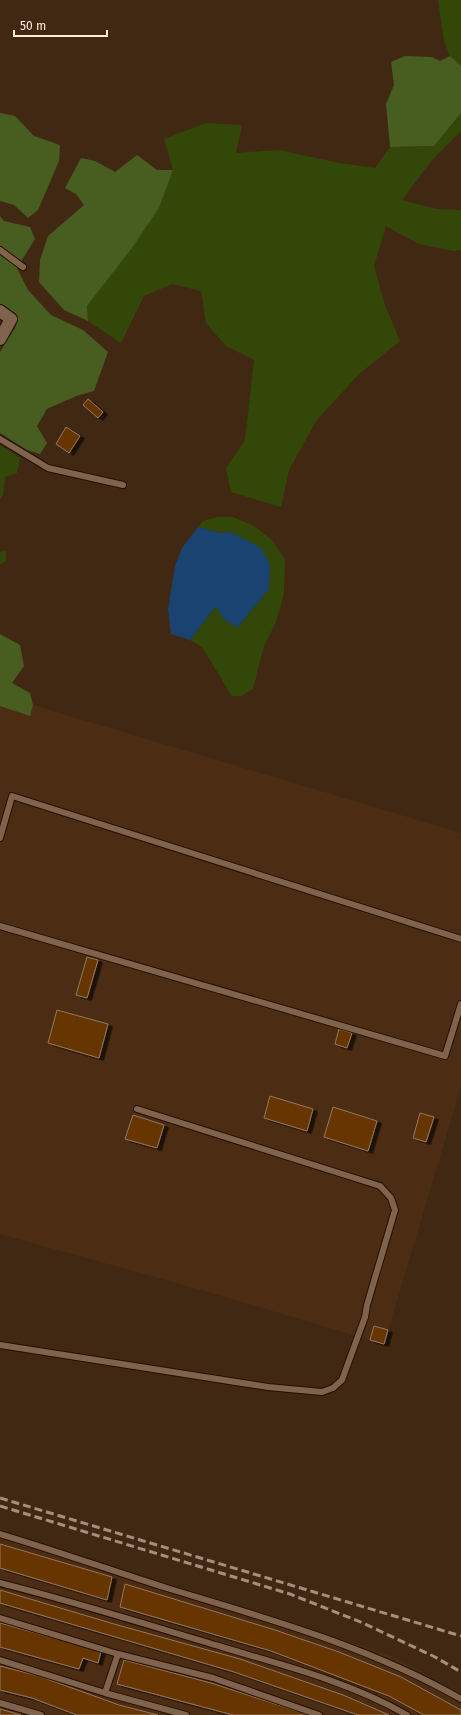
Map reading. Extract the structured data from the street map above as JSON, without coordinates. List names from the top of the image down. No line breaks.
{"scale_bar":"50 m"}
